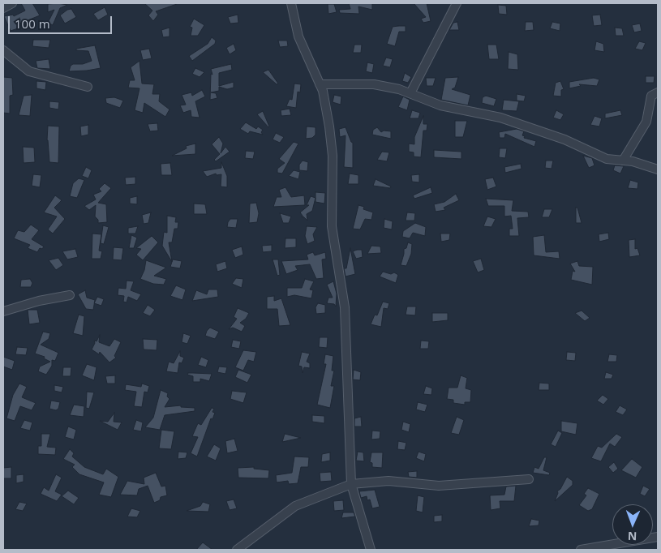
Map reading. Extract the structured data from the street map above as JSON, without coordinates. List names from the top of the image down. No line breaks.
{"scale_bar":"100 m","north":"bottom"}
